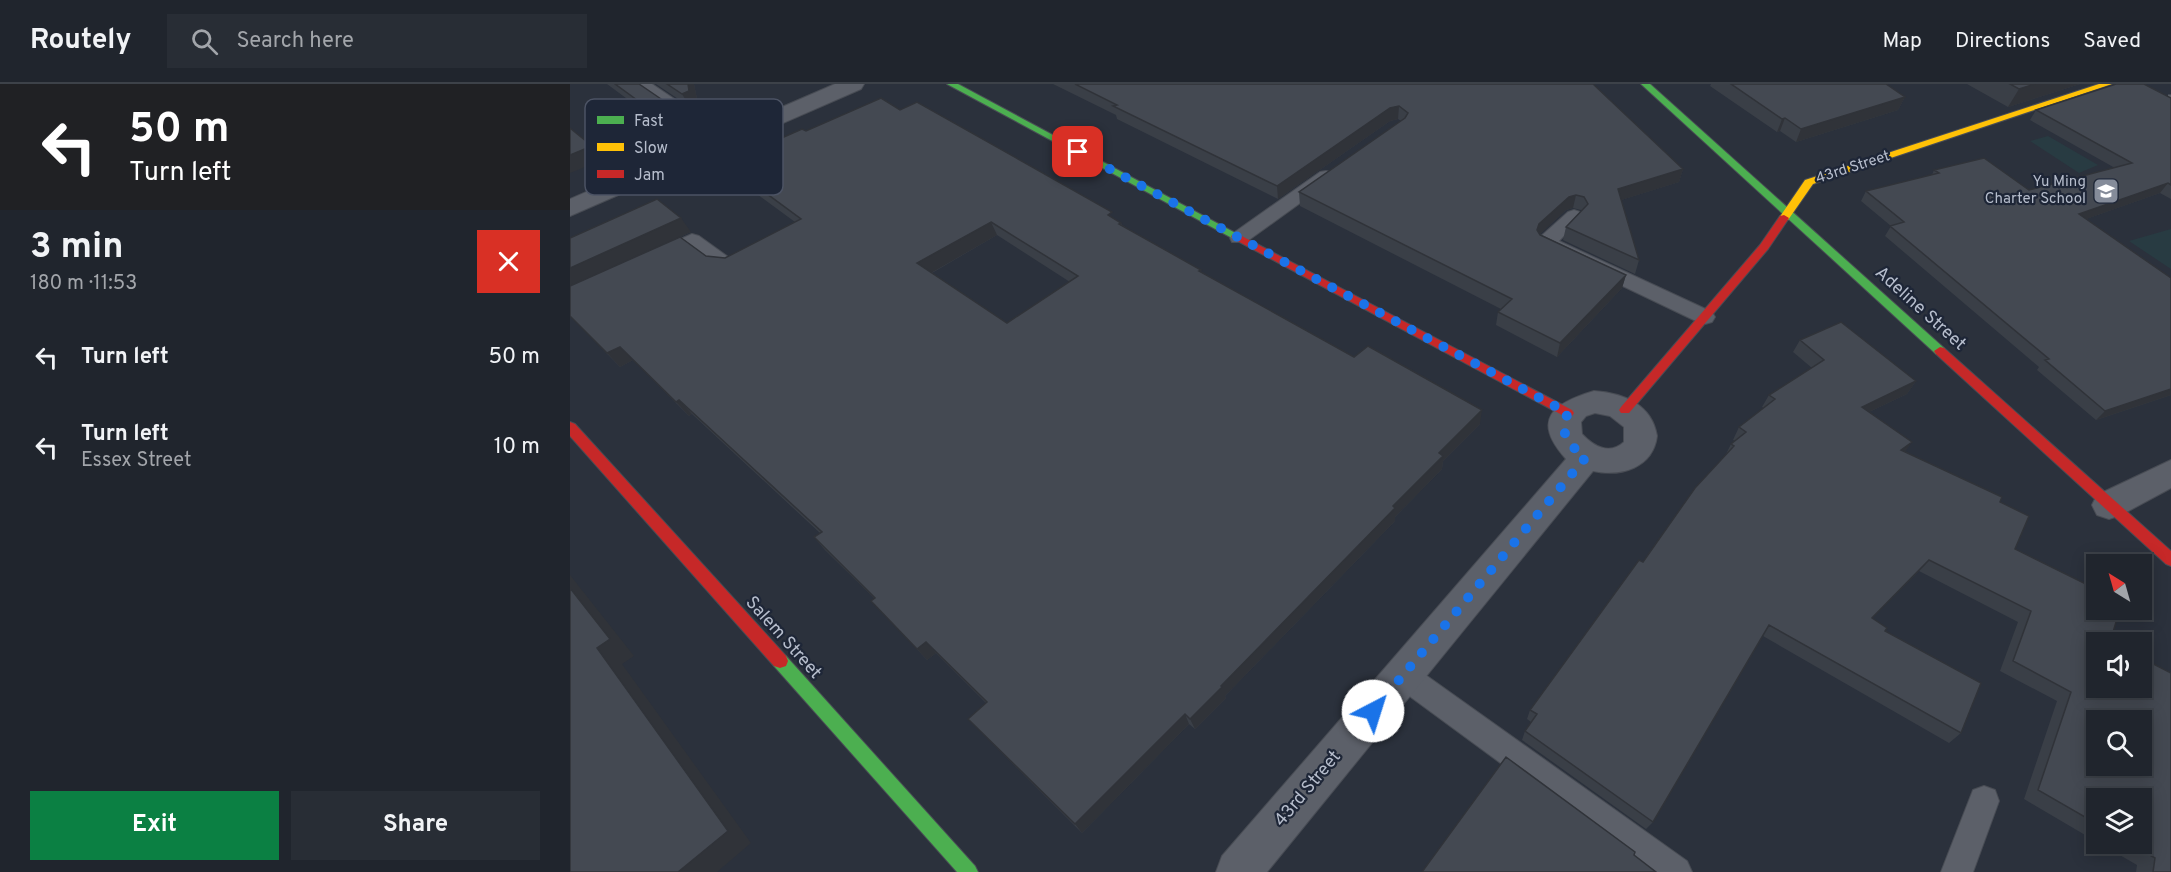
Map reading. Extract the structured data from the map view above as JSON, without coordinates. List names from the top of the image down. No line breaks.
{"streets":{"street":["43rd Street","Adeline Street","Salem Street"]},"crossings":[["43rd Street","Adeline Street"]],"places":{"school or university":["Yu Ming Charter School"]},"legend":["Fast","Slow","Jam"],"north":"top left","page":{"header":"Routely","search":"Search here","nav":["Map","Directions","Saved"],"turn":["50 m","Turn left"],"heading":["3 min","180 m · 11:53"],"list":[{"name":"Turn left","value":"50 m"},{"name":"Turn left","note":"Essex Street","value":"10 m"}],"buttons":["Exit","Share"]}}
